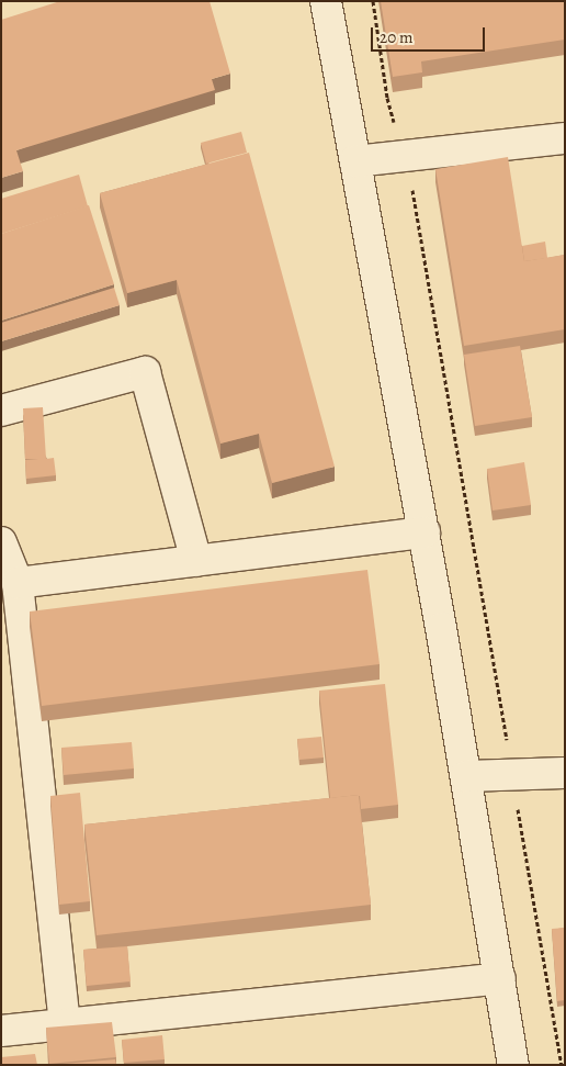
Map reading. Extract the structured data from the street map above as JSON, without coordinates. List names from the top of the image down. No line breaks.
{"scale_bar":"20 m"}
